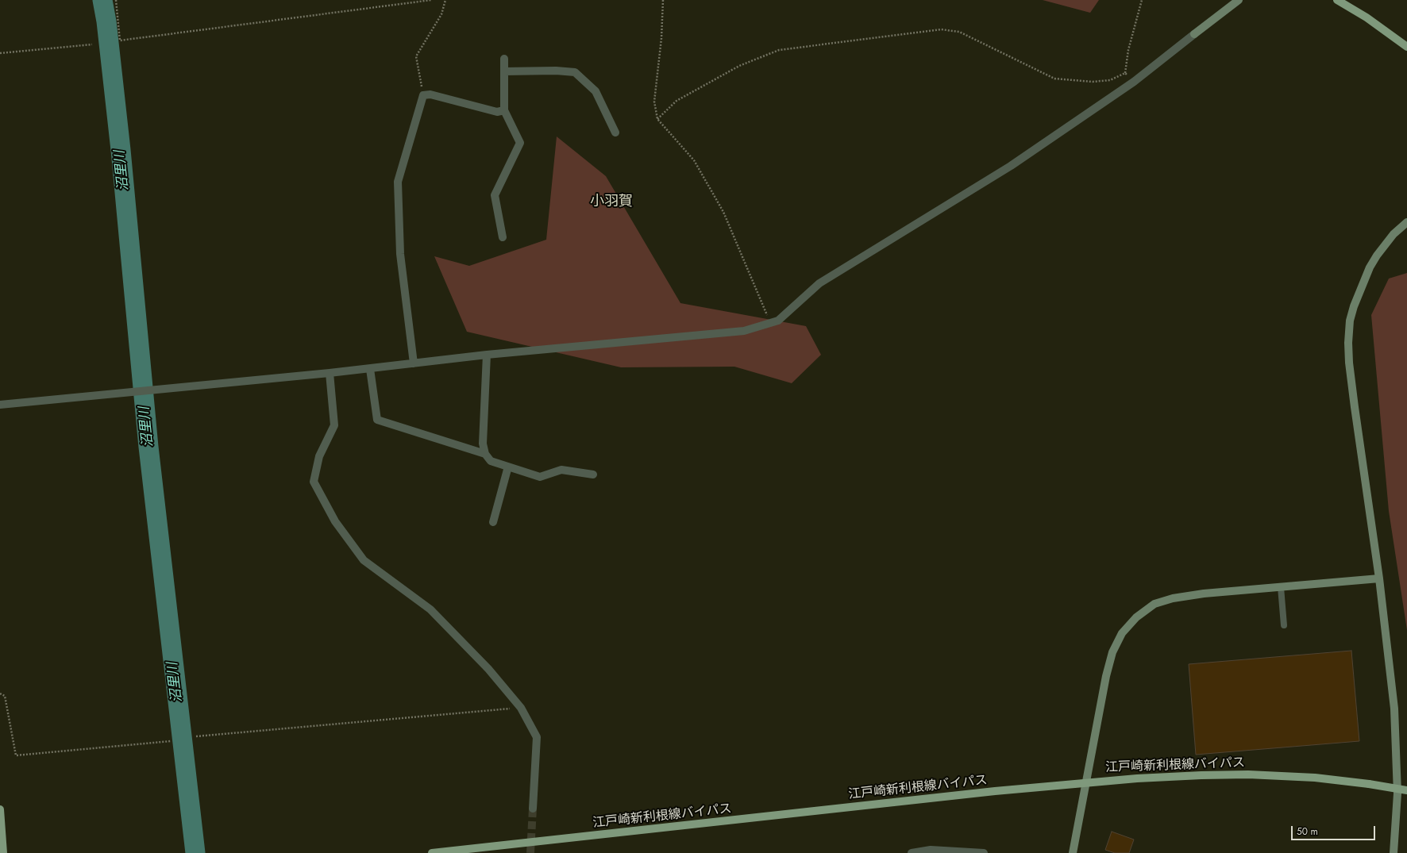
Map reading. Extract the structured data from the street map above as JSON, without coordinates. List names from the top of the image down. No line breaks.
{"streets":{"main road":["江戸崎新利根線バイパス"]},"districts":["小羽賀"],"water":["沼里川"],"scale_bar":"50 m"}
